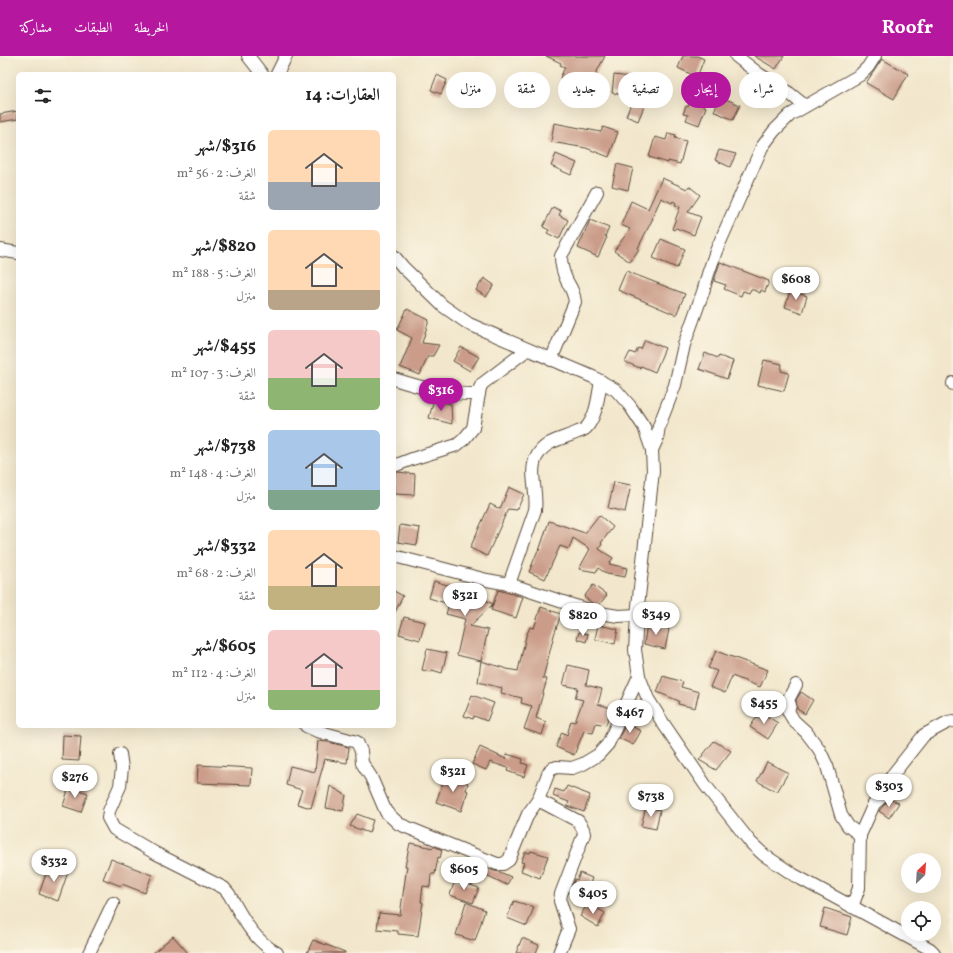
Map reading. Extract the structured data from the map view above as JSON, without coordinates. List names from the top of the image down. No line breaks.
{"north":"top right","page":{"header":"Roofr","nav":["الخريطة","الطبقات","مشاركة"],"chip":["شراء","إيجار","تصفية","جديد","شقة","منزل"],"heading":"العقارات: 14","list":[{"name":"$316/شهر","note":"الغرف: 2 · 56 m² · شقة"},{"name":"$820/شهر","note":"الغرف: 5 · 188 m² · منزل"},{"name":"$455/شهر","note":"الغرف: 3 · 107 m² · شقة"},{"name":"$738/شهر","note":"الغرف: 4 · 148 m² · منزل"},{"name":"$332/شهر","note":"الغرف: 2 · 68 m² · شقة"},{"name":"$605/شهر","note":"الغرف: 4 · 112 m² · منزل"}],"price":["$608","$316","$321","$349","$820","$455","$467","$321","$276","$303","$738","$332","$605","$405"]}}
